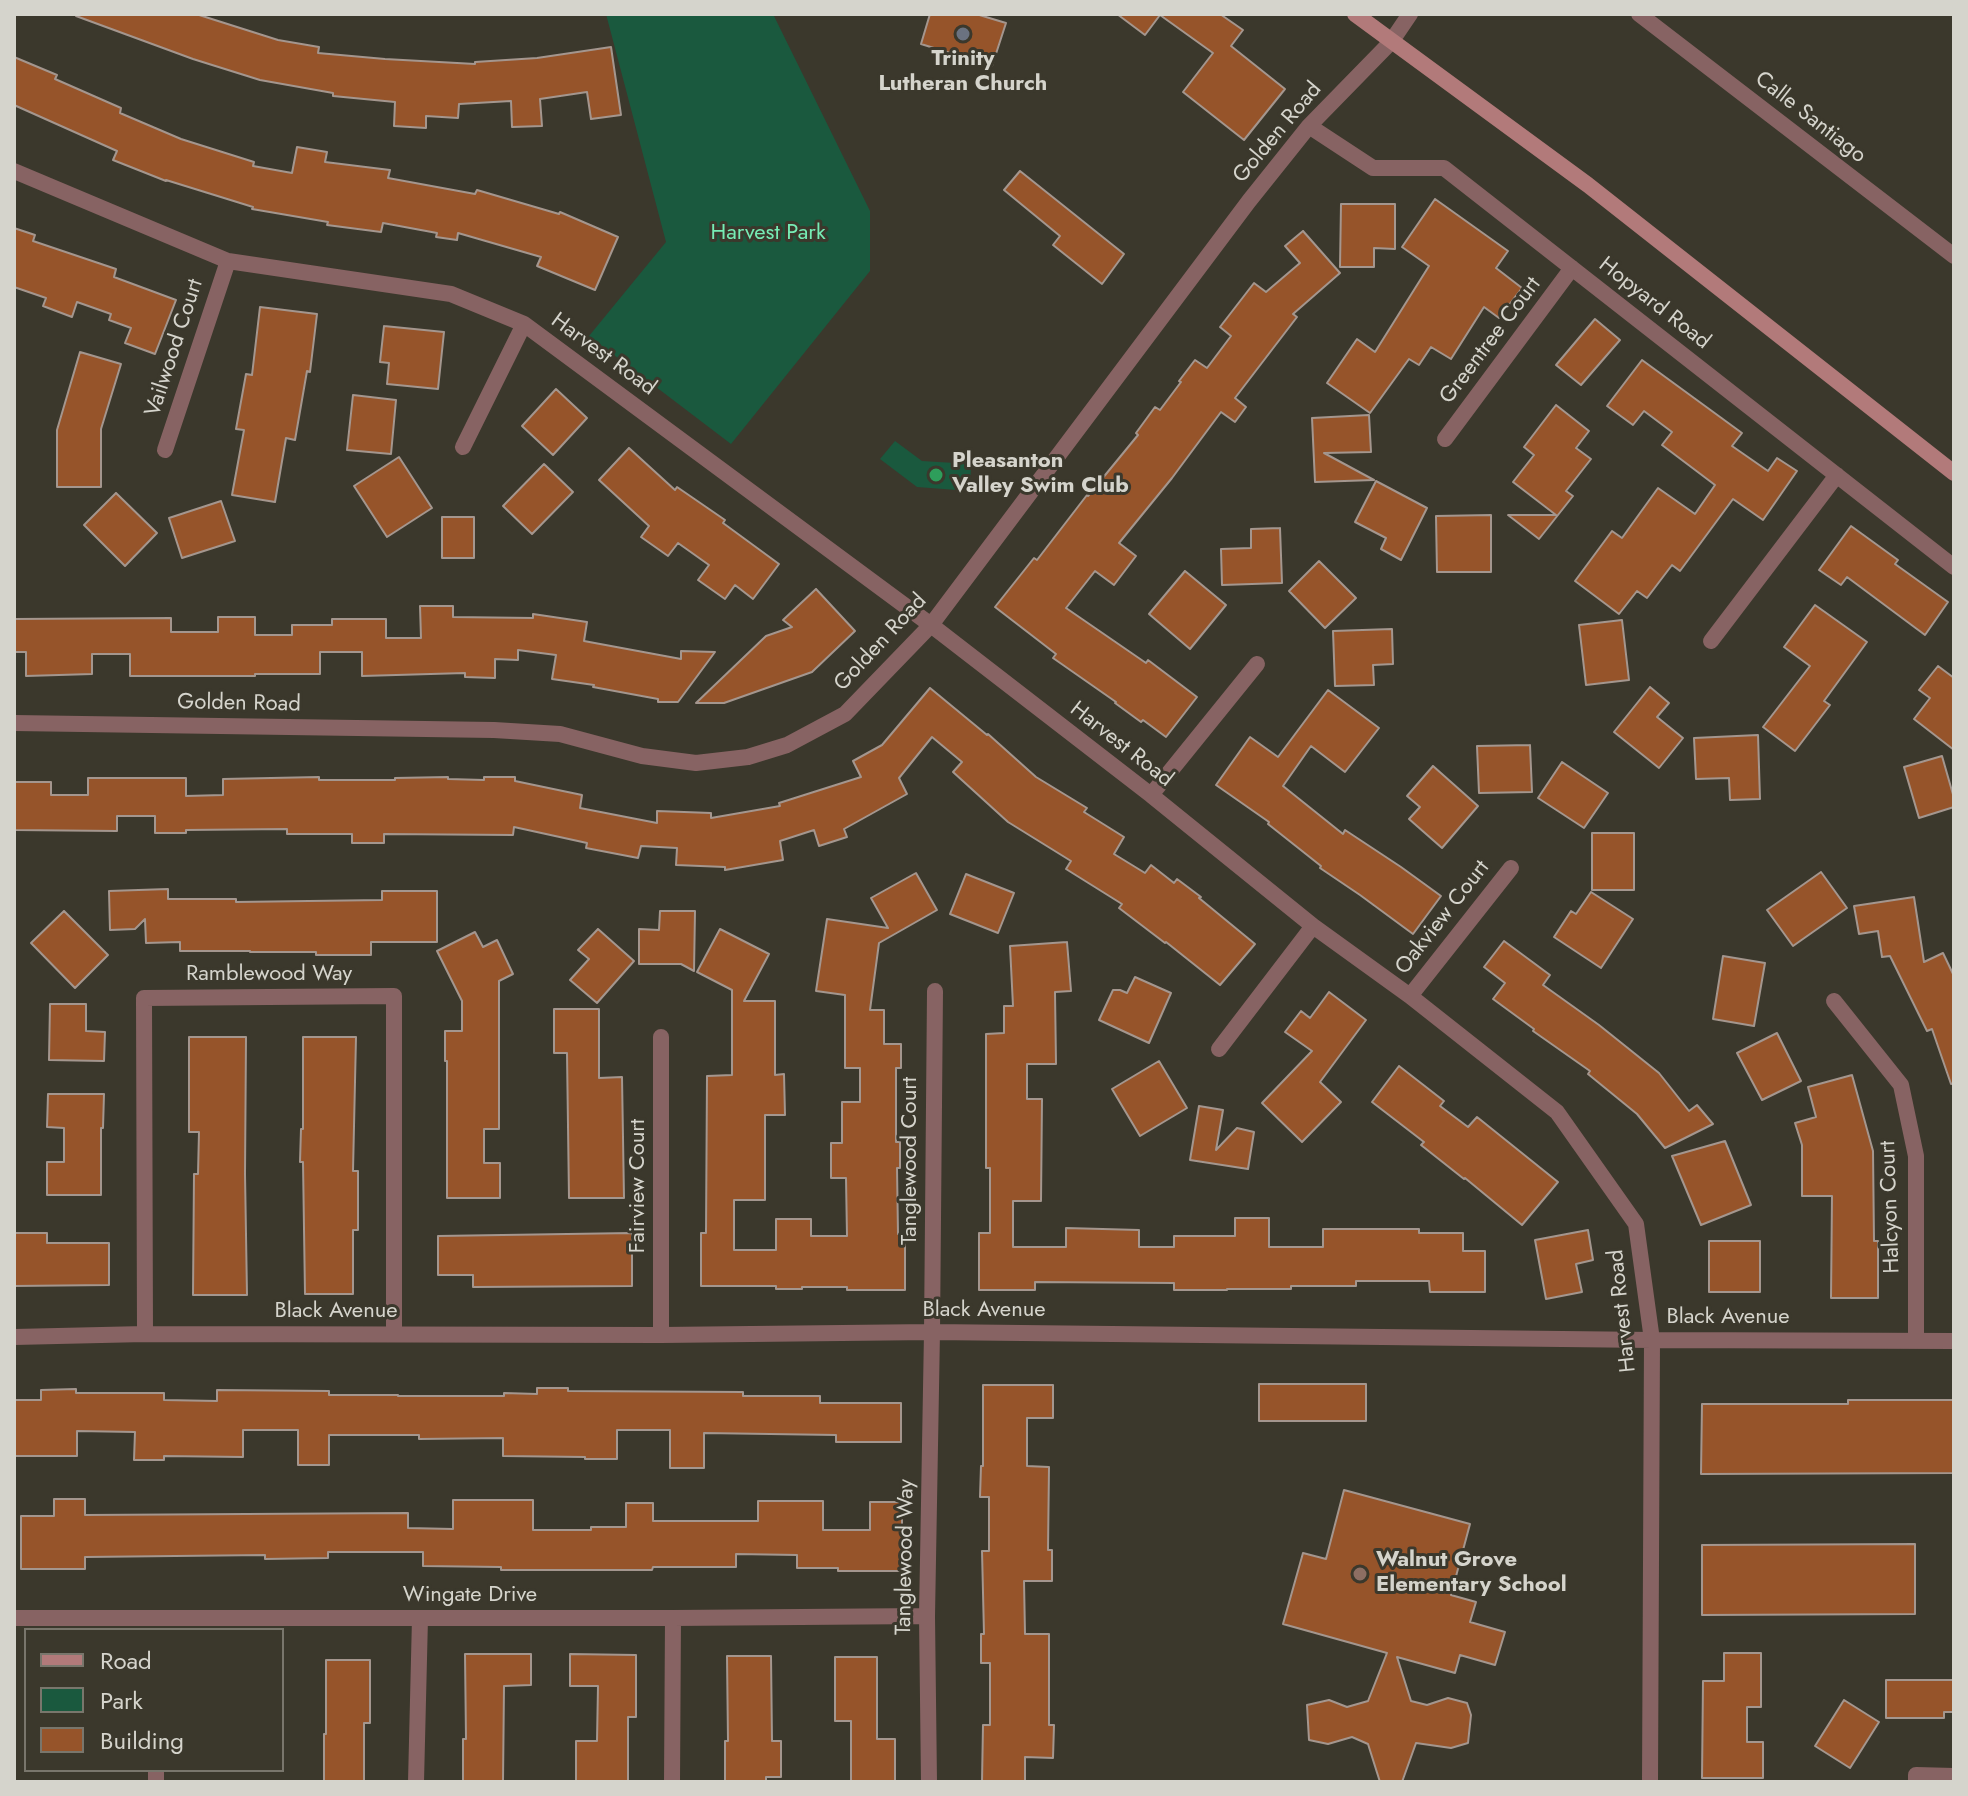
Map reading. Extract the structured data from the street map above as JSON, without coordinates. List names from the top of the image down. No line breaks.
{"streets":{"street":["Calle Santiago","Golden Road","Hopyard Road","Greentree Court","Vailwood Court","Harvest Road","Oakview Court","Ramblewood Way","Tanglewood Court","Fairview Court","Halcyon Court","Black Avenue","Tanglewood Way","Wingate Drive"]},"crossings":[["Golden Road","Hopyard Road"],["Golden Road","Harvest Road"],["Hopyard Road","Greentree Court"],["Vailwood Court","Harvest Road"],["Harvest Road","Oakview Court"],["Harvest Road","Black Avenue"],["Ramblewood Way","Black Avenue"],["Tanglewood Court","Black Avenue"],["Tanglewood Court","Tanglewood Way"],["Fairview Court","Black Avenue"],["Halcyon Court","Black Avenue"],["Black Avenue","Tanglewood Way"],["Tanglewood Way","Wingate Drive"]],"parks":["Harvest Park"],"places":["Trinity Lutheran Church","Pleasanton Valley Swim Club","Walnut Grove Elementary School"],"legend":["Road","Park","Building"]}
